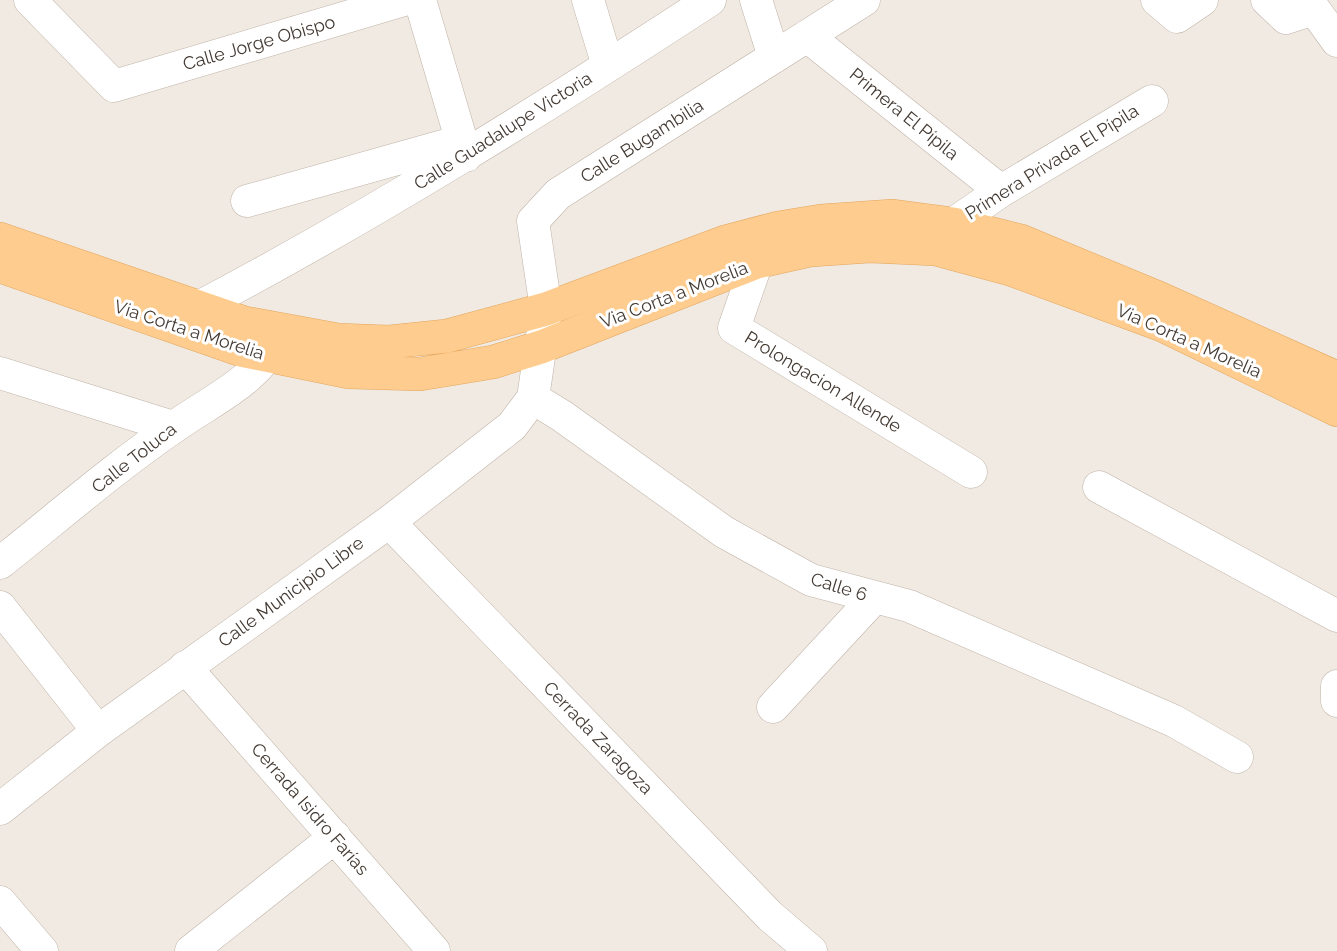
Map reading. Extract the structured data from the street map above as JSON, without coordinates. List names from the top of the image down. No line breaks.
{"streets":{"main road":["Via Corta a Morelia"],"street":["Calle Jorge Obispo","Primera El Pípila","Calle Guadalupe Victoria","Calle Bugambilia","Primera Privada El Pípila","Prolongacion Allende","Calle Toluca","Calle 6","Calle Municipio Libre","Cerrada Zaragoza","Cerrada Isidro Farías"]},"crossings":[["Primera El Pípila","Calle Bugambilia"],["Primera El Pípila","Primera Privada El Pípila"],["Calle Guadalupe Victoria","Via Corta a Morelia"],["Calle Bugambilia","Via Corta a Morelia"],["Calle Bugambilia","Calle Municipio Libre"],["Primera Privada El Pípila","Via Corta a Morelia"],["Via Corta a Morelia","Prolongacion Allende"],["Via Corta a Morelia","Calle Toluca"],["Via Corta a Morelia","Calle Municipio Libre"],["Calle 6","Calle Municipio Libre"],["Calle Municipio Libre","Cerrada Zaragoza"],["Calle Municipio Libre","Cerrada Isidro Farías"]]}
